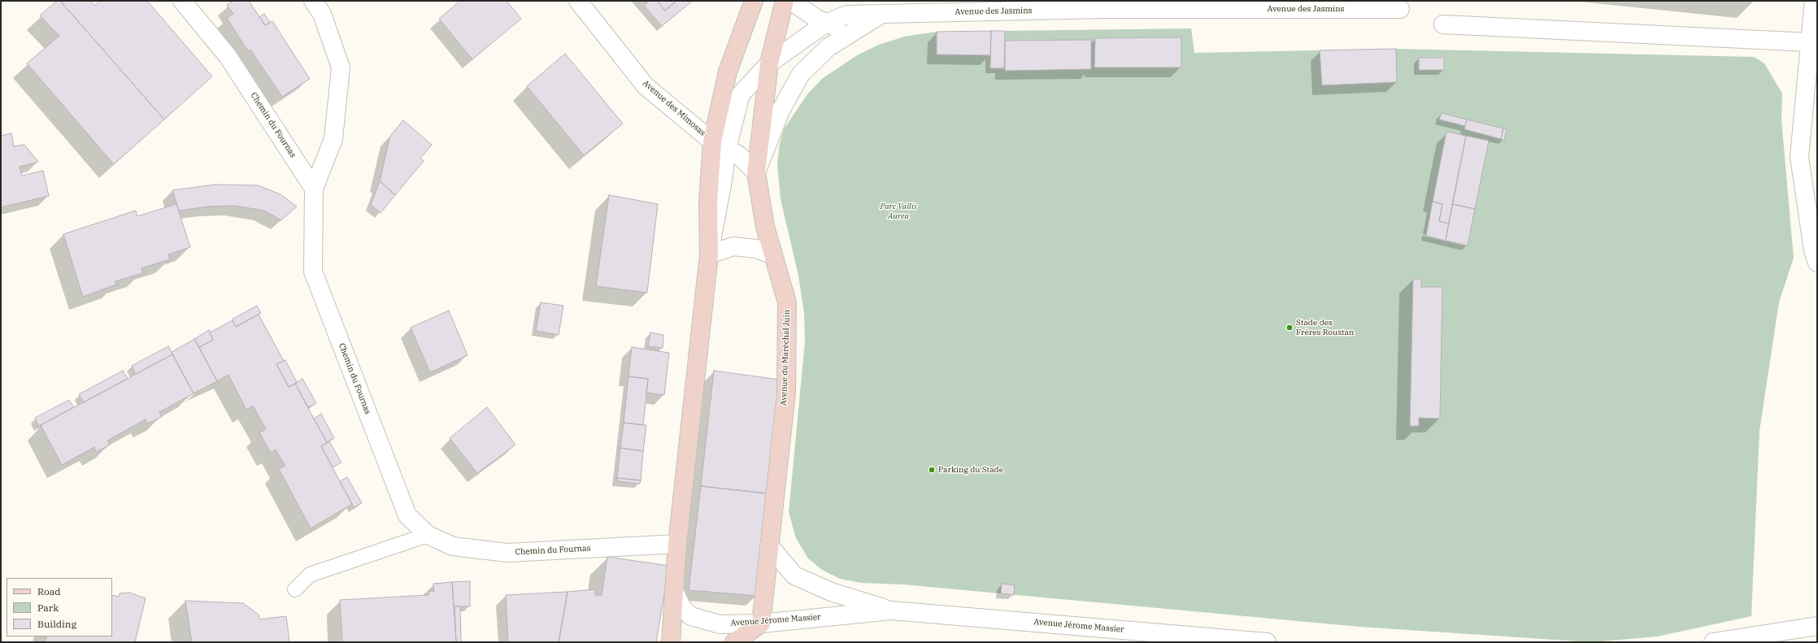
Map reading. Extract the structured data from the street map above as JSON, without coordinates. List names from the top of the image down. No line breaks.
{"streets":{"main road":["Avenue du Maréchal Juin"],"street":["Avenue des Jasmins","Avenue des Mimosas","Chemin du Fournas","Avenue Jérome Massier"]},"crossings":[["Avenue des Jasmins","Avenue des Mimosas"],["Avenue des Jasmins","Avenue du Maréchal Juin"],["Avenue des Mimosas","Avenue du Maréchal Juin"],["Chemin du Fournas","Avenue du Maréchal Juin"],["Avenue du Maréchal Juin","Avenue Jérome Massier"]],"parks":["Parc Vallis Aurea"],"places":["Stade des Frères Roustan","Parking du Stade"],"legend":["Road","Park","Building"]}
